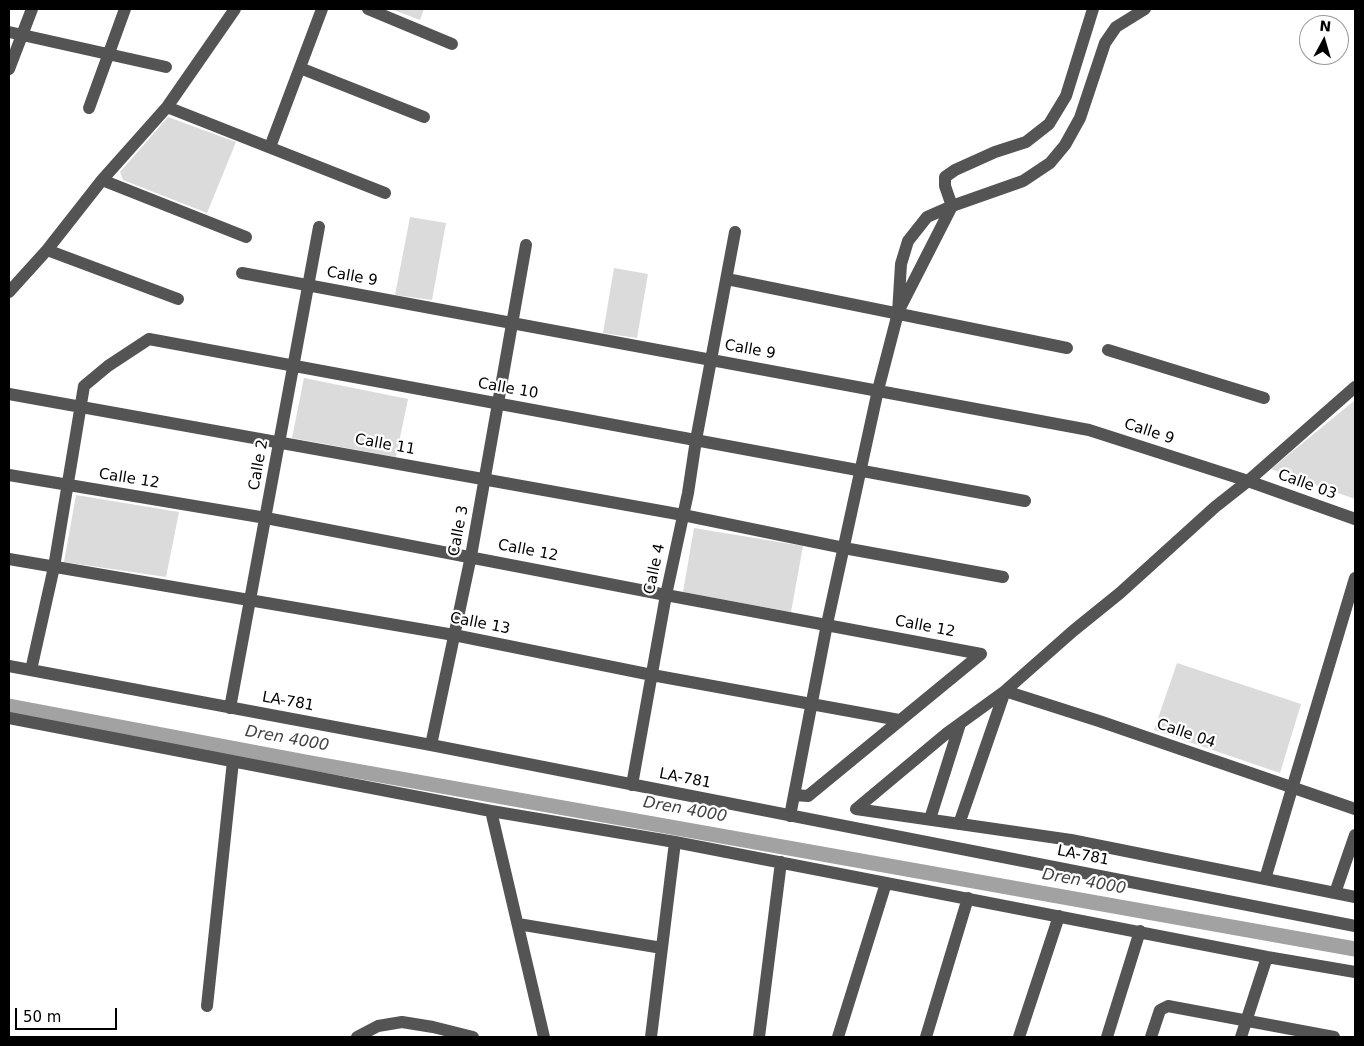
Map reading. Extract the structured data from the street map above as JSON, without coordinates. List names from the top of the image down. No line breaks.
{"streets":{"street":["Calle 9","Calle 10","Calle 11","Calle 2","Calle 12","Calle 03","Calle 3","Calle 4","Calle 13","LA-781","Calle 04"]},"crossings":[["Calle 9","Calle 2"],["Calle 9","Calle 03"],["Calle 9","Calle 3"],["Calle 9","Calle 4"],["Calle 10","Calle 11"],["Calle 10","Calle 2"],["Calle 10","Calle 3"],["Calle 10","Calle 4"],["Calle 11","Calle 2"],["Calle 11","Calle 3"],["Calle 11","Calle 4"],["Calle 2","Calle 12"],["Calle 2","Calle 13"],["Calle 2","LA-781"],["Calle 12","Calle 3"],["Calle 12","Calle 4"],["Calle 12","Calle 13"],["Calle 3","Calle 13"],["Calle 3","LA-781"],["Calle 4","Calle 13"],["Calle 4","LA-781"]],"water":["Dren 4000"],"scale_bar":"50 m","north":"top"}
